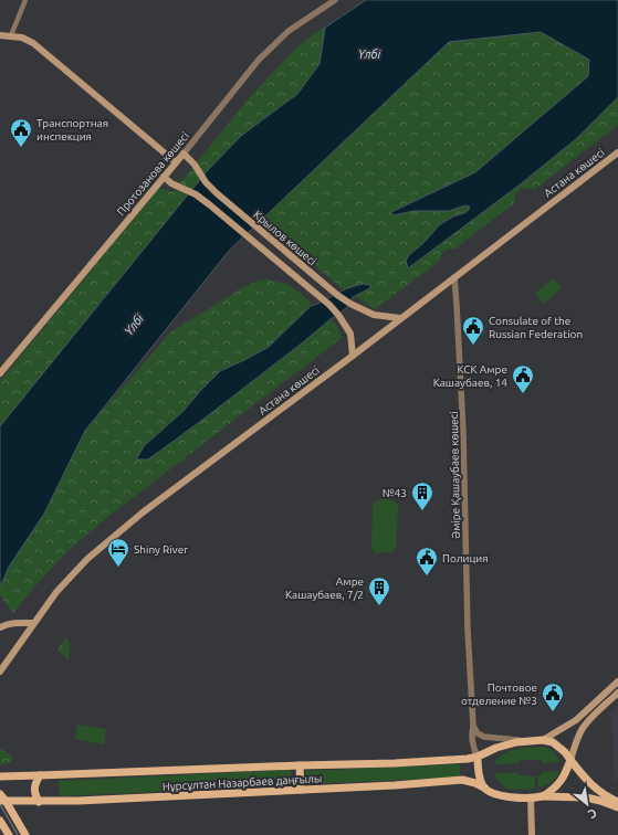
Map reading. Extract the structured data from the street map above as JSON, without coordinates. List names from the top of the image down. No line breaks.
{"streets":{"main road":["Астана көшесі","Протозанова көшесі","Крылов көшесі","Нұрсұлтан Назарбаев даңғылы"],"street":["Әміре Қашаубаев көшесі"]},"crossings":[["Астана көшесі","Крылов көшесі"],["Астана көшесі","Әміре Қашаубаев көшесі"],["Протозанова көшесі","Крылов көшесі"],["Әміре Қашаубаев көшесі","Нұрсұлтан Назарбаев даңғылы"]],"water":["Үлбі"],"places":{"public building":["Транспортная инспекция","Consulate of the Russian Federation","КСК Амре Кашаубаев, 14","Полиция","Почтовое отделение №3"],"building":["№43","Амре Кашаубаев, 7/2"],"hotel":["Shiny River"]},"north":"bottom right"}
